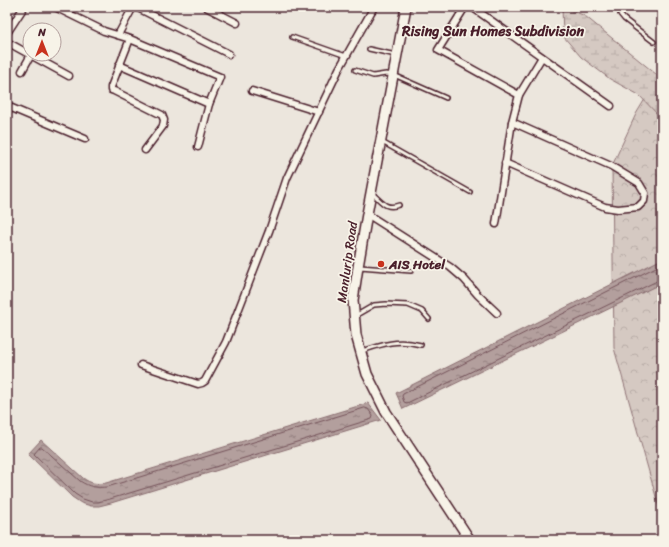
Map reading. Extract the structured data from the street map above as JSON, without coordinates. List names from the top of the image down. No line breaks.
{"streets":{"main road":["Manlurip Road"]},"districts":["Rising Sun Homes Subdivision"],"places":["AIS Hotel"],"north":"top"}
